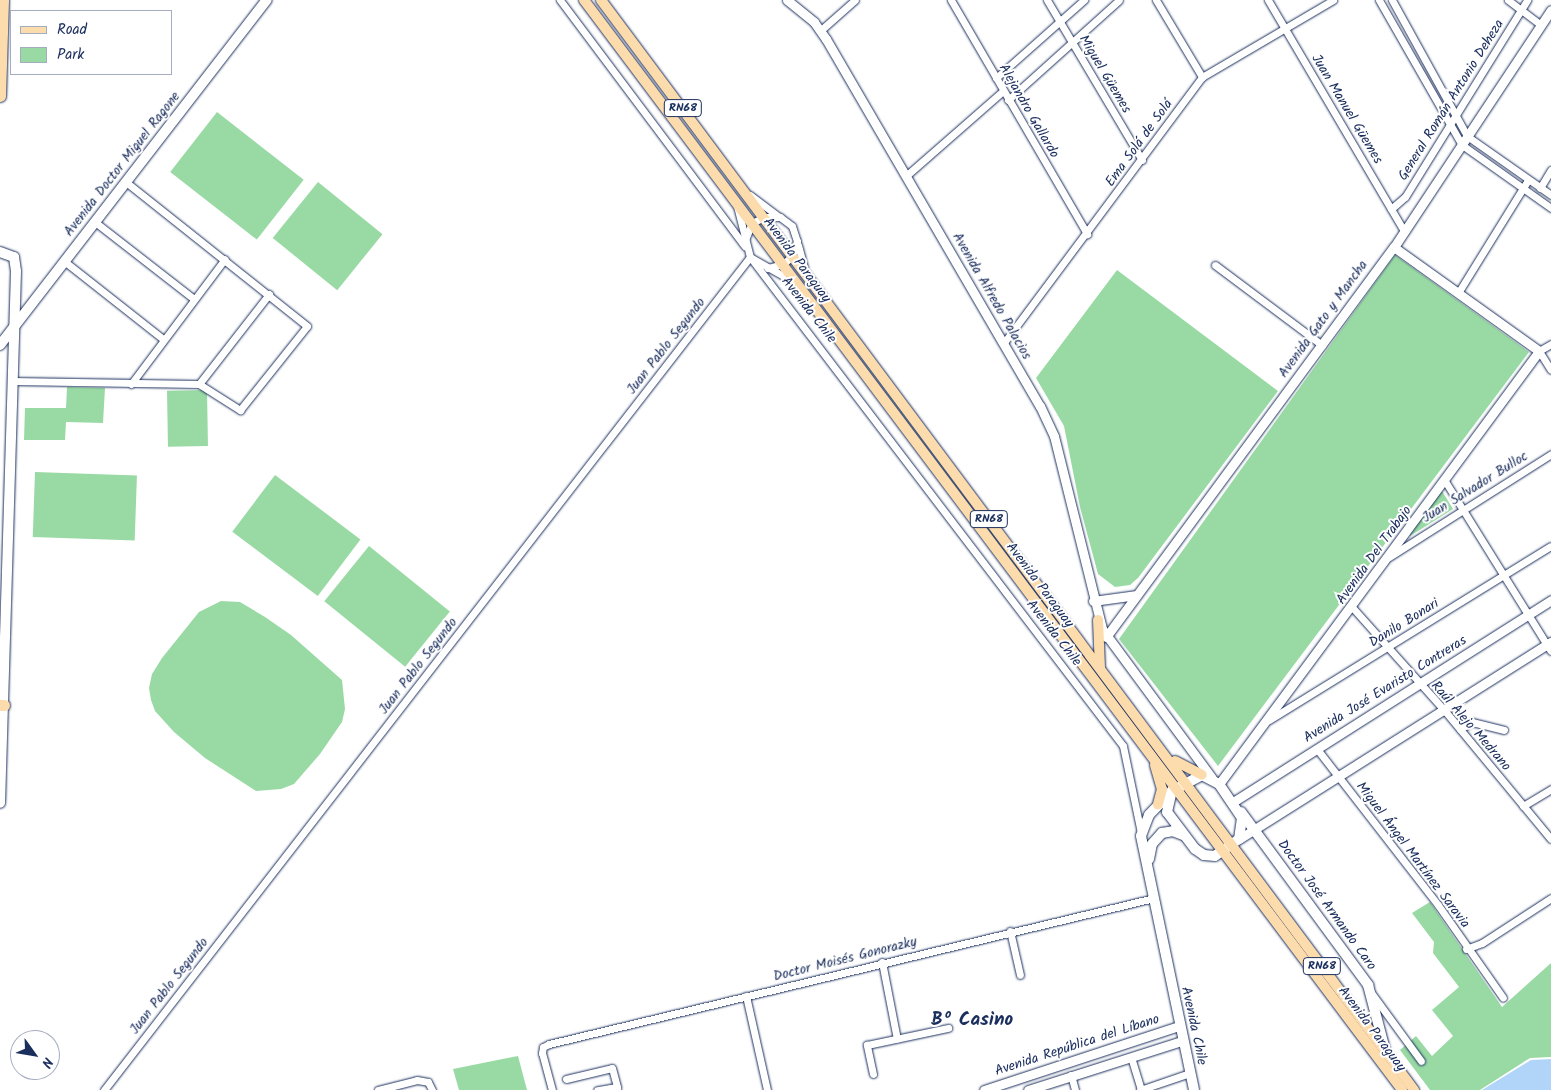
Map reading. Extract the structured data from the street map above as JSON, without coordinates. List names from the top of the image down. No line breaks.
{"streets":{"main road":["RN68","Avenida Doctor Miguel Ragone","Avenida Paraguay","Avenida Chile","Doctor José Armando Caro"],"street":["Miguel Güemes","General Román Antonio Deheza","Juan Manuel Güemes","Alejandro Gallardo","Ema Solá de Solá","Avenida Alfredo Palacios","Avenida Gato y Mancha","Juan Pablo Segundo","Juan Salvador Bulloc","Avenida Del Trabajo","Danilo Bonari","Avenida José Evaristo Contreras","Raúl Alejo Medrano","Miguel Ángel Martínez Saravia","Doctor Moisés Gonorazky","Avenida República del Líbano"]},"crossings":[["Miguel Güemes","Ema Solá de Solá"],["General Román Antonio Deheza","Juan Manuel Güemes"],["Juan Manuel Güemes","Ema Solá de Solá"],["Juan Manuel Güemes","Avenida Gato y Mancha"],["Alejandro Gallardo","Ema Solá de Solá"],["Ema Solá de Solá","Avenida Alfredo Palacios"],["Avenida Paraguay","Doctor José Armando Caro"],["Avenida Alfredo Palacios","Avenida Gato y Mancha"],["Avenida Chile","Juan Pablo Segundo"],["Avenida Chile","Doctor Moisés Gonorazky"],["Avenida Chile","Avenida República del Líbano"],["Juan Salvador Bulloc","Avenida Del Trabajo"],["Avenida Del Trabajo","Danilo Bonari"],["Avenida Del Trabajo","Raúl Alejo Medrano"],["Avenida Del Trabajo","Doctor José Armando Caro"],["Danilo Bonari","Raúl Alejo Medrano"],["Avenida José Evaristo Contreras","Raúl Alejo Medrano"],["Avenida José Evaristo Contreras","Miguel Ángel Martínez Saravia"],["Avenida José Evaristo Contreras","Doctor José Armando Caro"]],"districts":["Bº Casino"],"legend":["Road","Park"],"north":"bottom right"}
